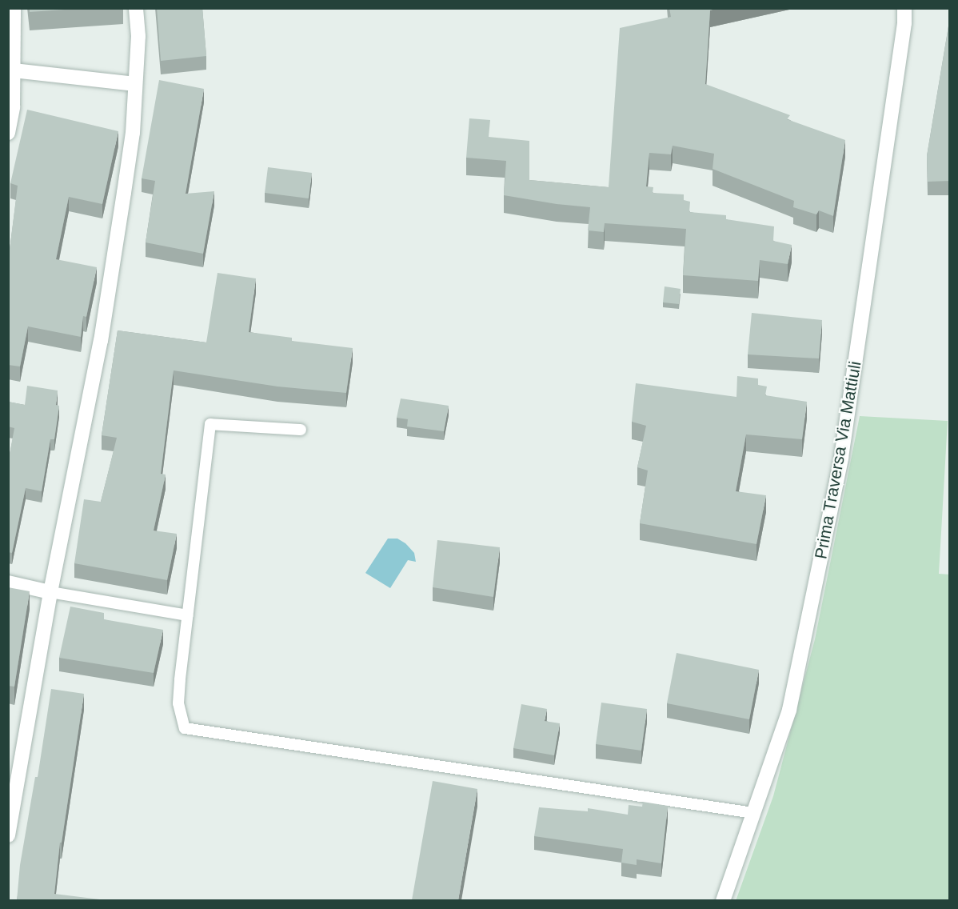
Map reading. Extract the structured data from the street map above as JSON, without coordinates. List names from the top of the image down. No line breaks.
{"streets":{"street":["Prima Traversa Via Mattiuli"]}}
